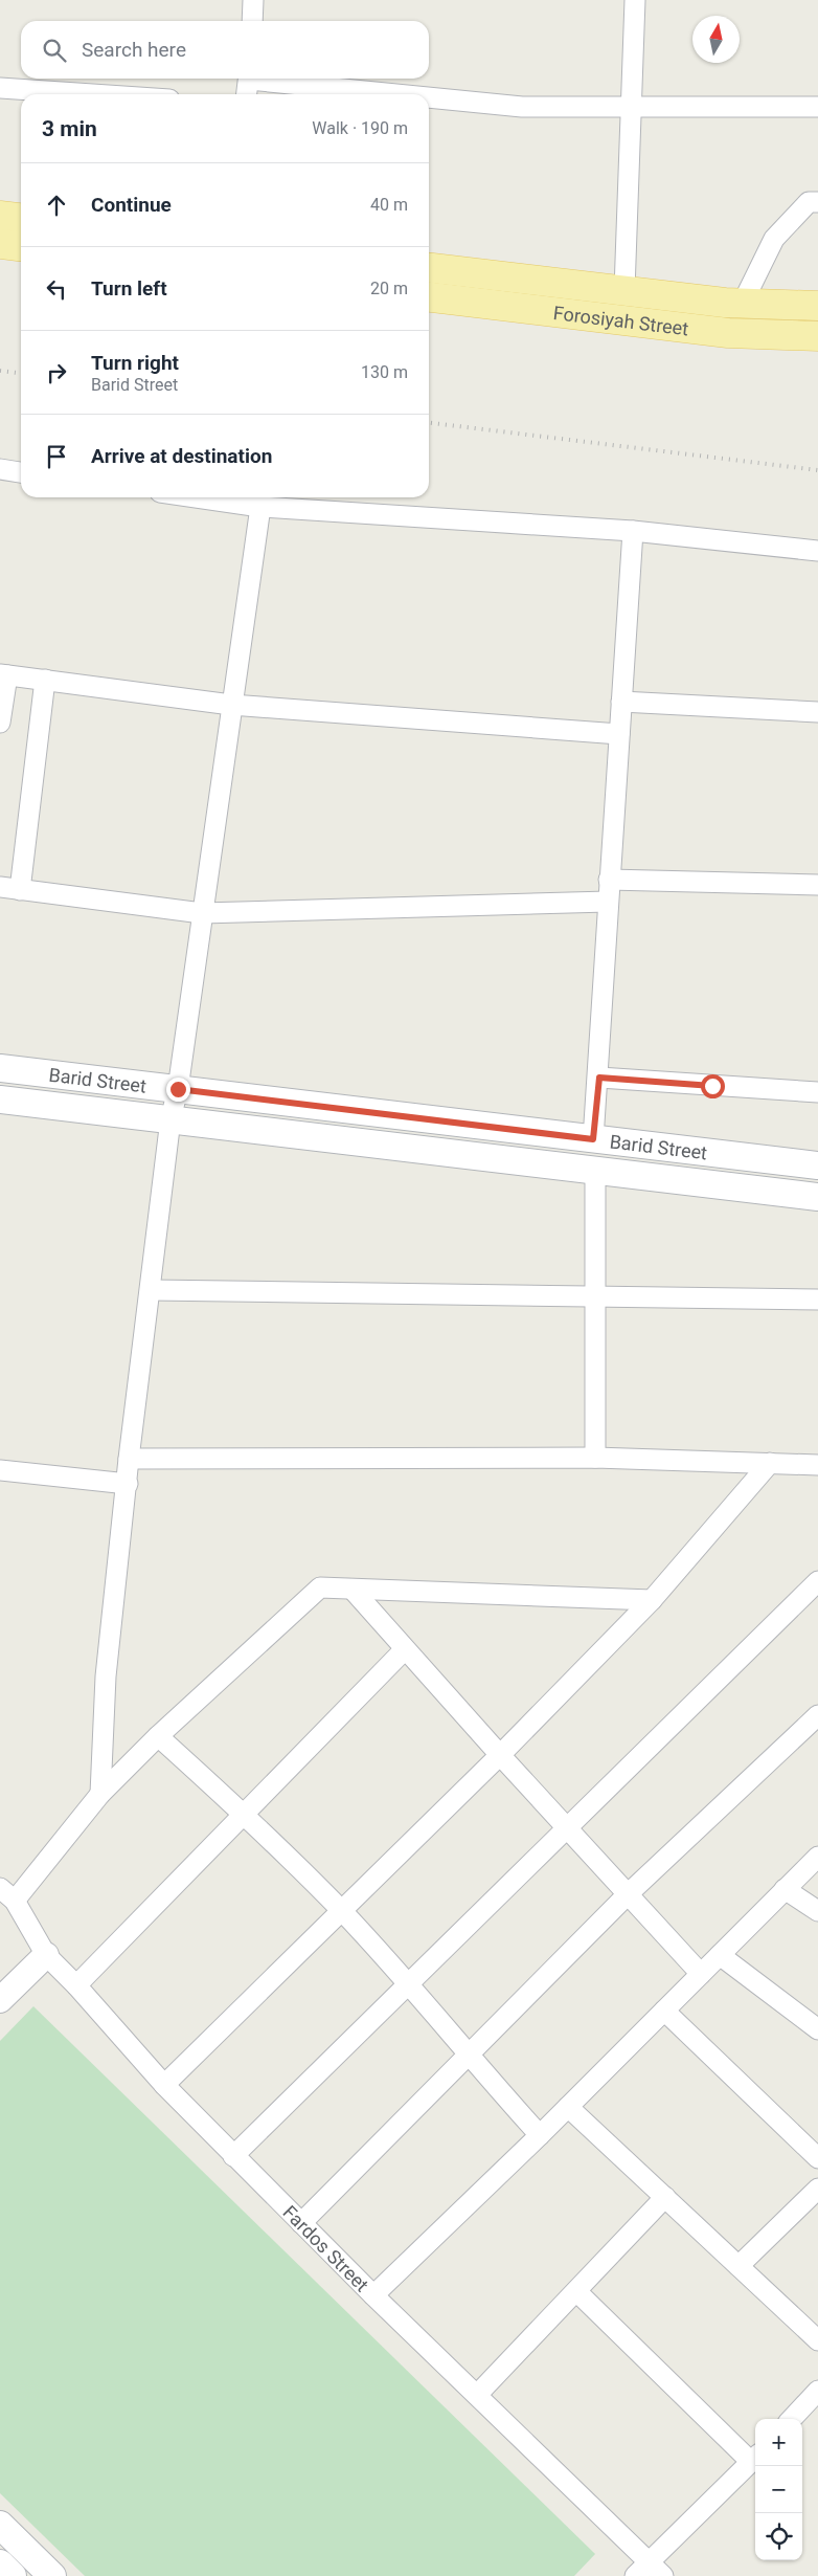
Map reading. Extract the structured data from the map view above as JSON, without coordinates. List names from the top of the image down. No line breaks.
{"streets":{"main road":["Forosiyah Street","Barid Street"],"street":["Fardos Street"]},"north":"top","page":{"search":"Search here","heading":["3 min","Walk · 190 m"],"list":[["Continue","40 m"],["Turn left","20 m"],["Turn right","Barid Street","130 m"],"Arrive at destination"],"map_buttons":["+","−"]}}
